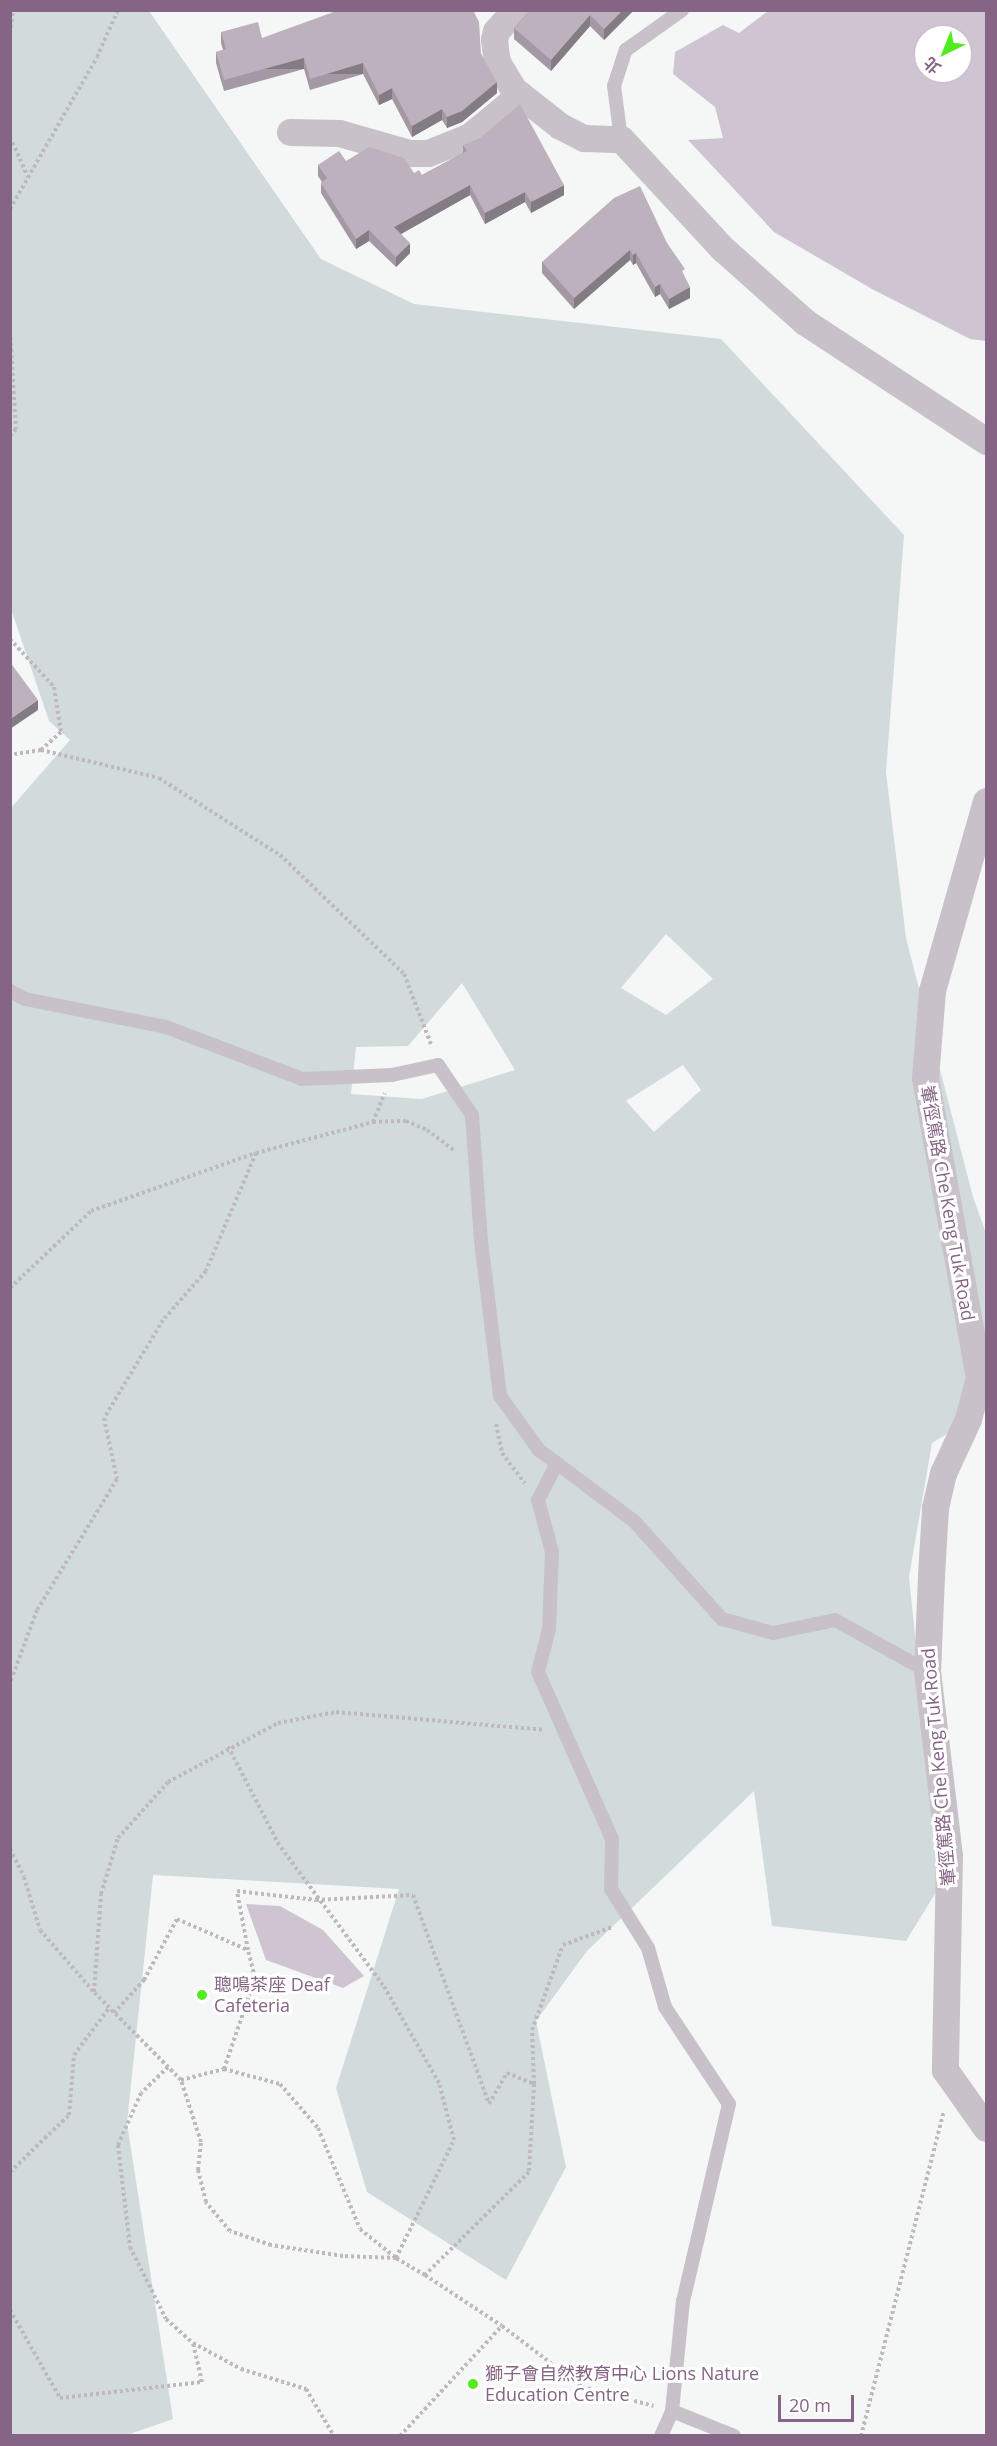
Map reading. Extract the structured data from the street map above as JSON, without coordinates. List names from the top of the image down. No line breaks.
{"streets":{"street":["輋徑篤路 Che Keng Tuk Road"]},"places":["聰鳴茶座 Deaf Cafeteria","獅子會自然教育中心 Lions Nature Education Centre"],"scale_bar":"20 m","north":"bottom left"}
